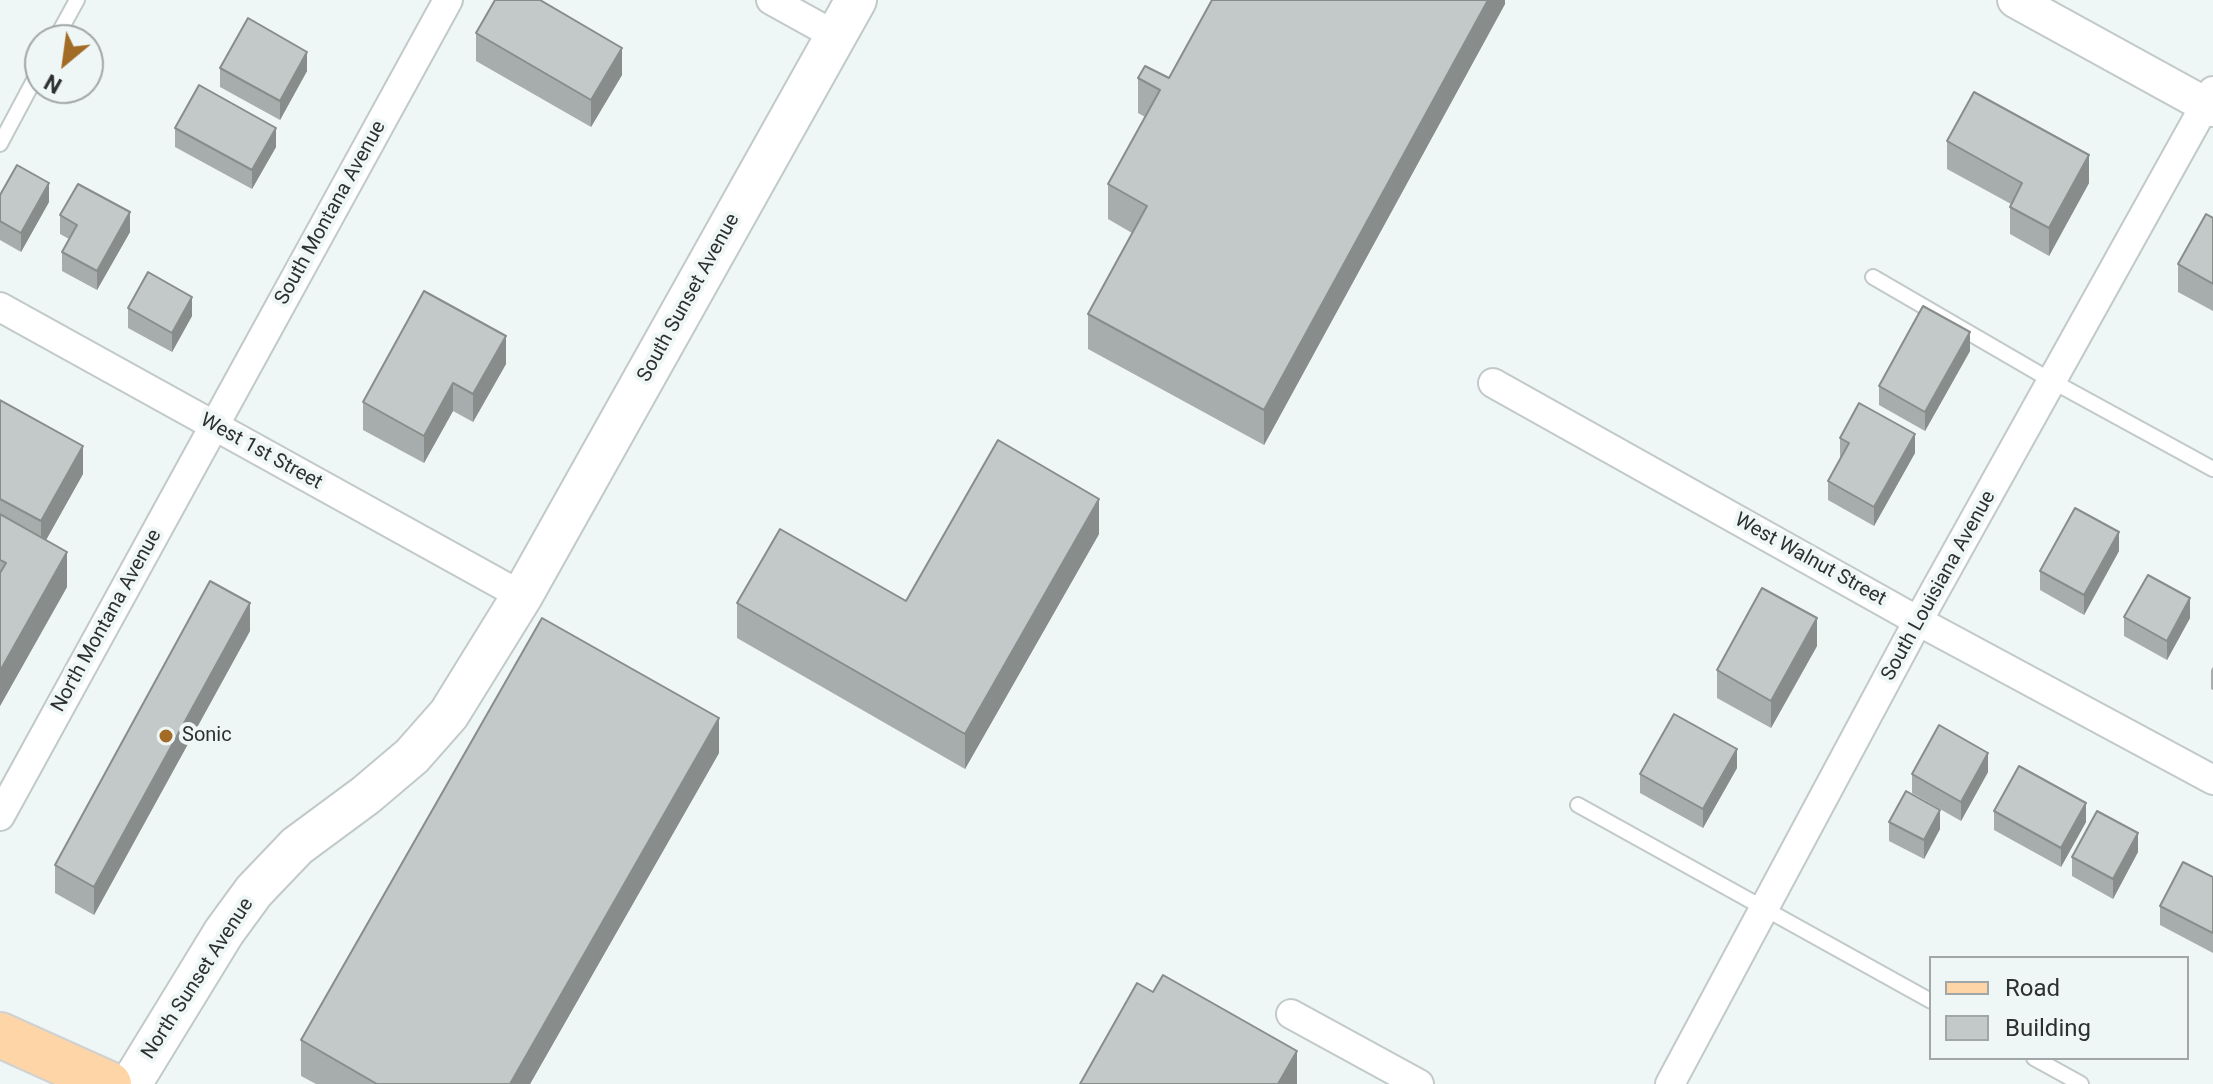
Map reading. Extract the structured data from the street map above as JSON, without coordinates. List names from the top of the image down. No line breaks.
{"streets":{"main road":["South Sunset Avenue","North Sunset Avenue"],"street":["South Montana Avenue","West 1st Street","West Walnut Street","South Louisiana Avenue","North Montana Avenue"]},"crossings":[["South Montana Avenue","West 1st Street"],["South Montana Avenue","North Montana Avenue"],["South Sunset Avenue","West 1st Street"],["South Sunset Avenue","North Sunset Avenue"],["West 1st Street","North Montana Avenue"],["West 1st Street","North Sunset Avenue"],["West Walnut Street","South Louisiana Avenue"]],"places":["Sonic"],"legend":["Road","Building"],"north":"bottom left"}
